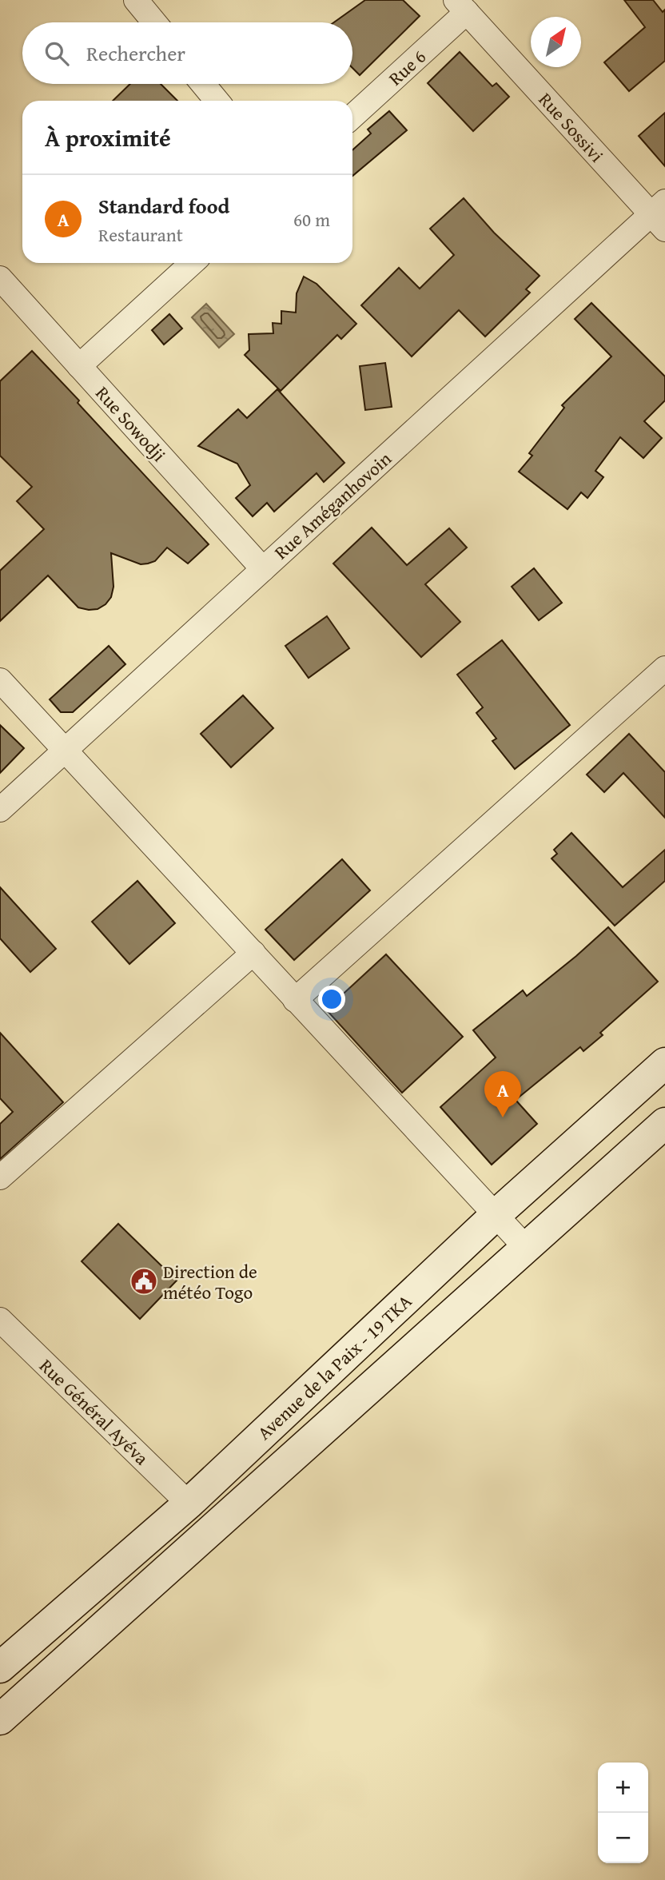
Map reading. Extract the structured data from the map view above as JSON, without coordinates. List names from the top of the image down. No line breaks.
{"streets":{"main road":["Avenue de la Paix - 19 TKA"],"street":["Rue 6","Rue Sossivi","Rue Sowodji","Rue Améganhovoin","Rue Général Ayéva"]},"crossings":[["Rue 6","Rue Sossivi"],["Rue Sossivi","Rue Améganhovoin"],["Rue Sowodji","Rue Améganhovoin"],["Avenue de la Paix - 19 TKA","Rue Général Ayéva"]],"places":{"public building":["Direction de météo Togo"]},"north":"top right","page":{"search":"Rechercher","heading":"À proximité","list":[{"mark":"A","name":"Standard food","note":"Restaurant","value":"60 m"}],"pins":"A","map_buttons":["+","−"]}}
